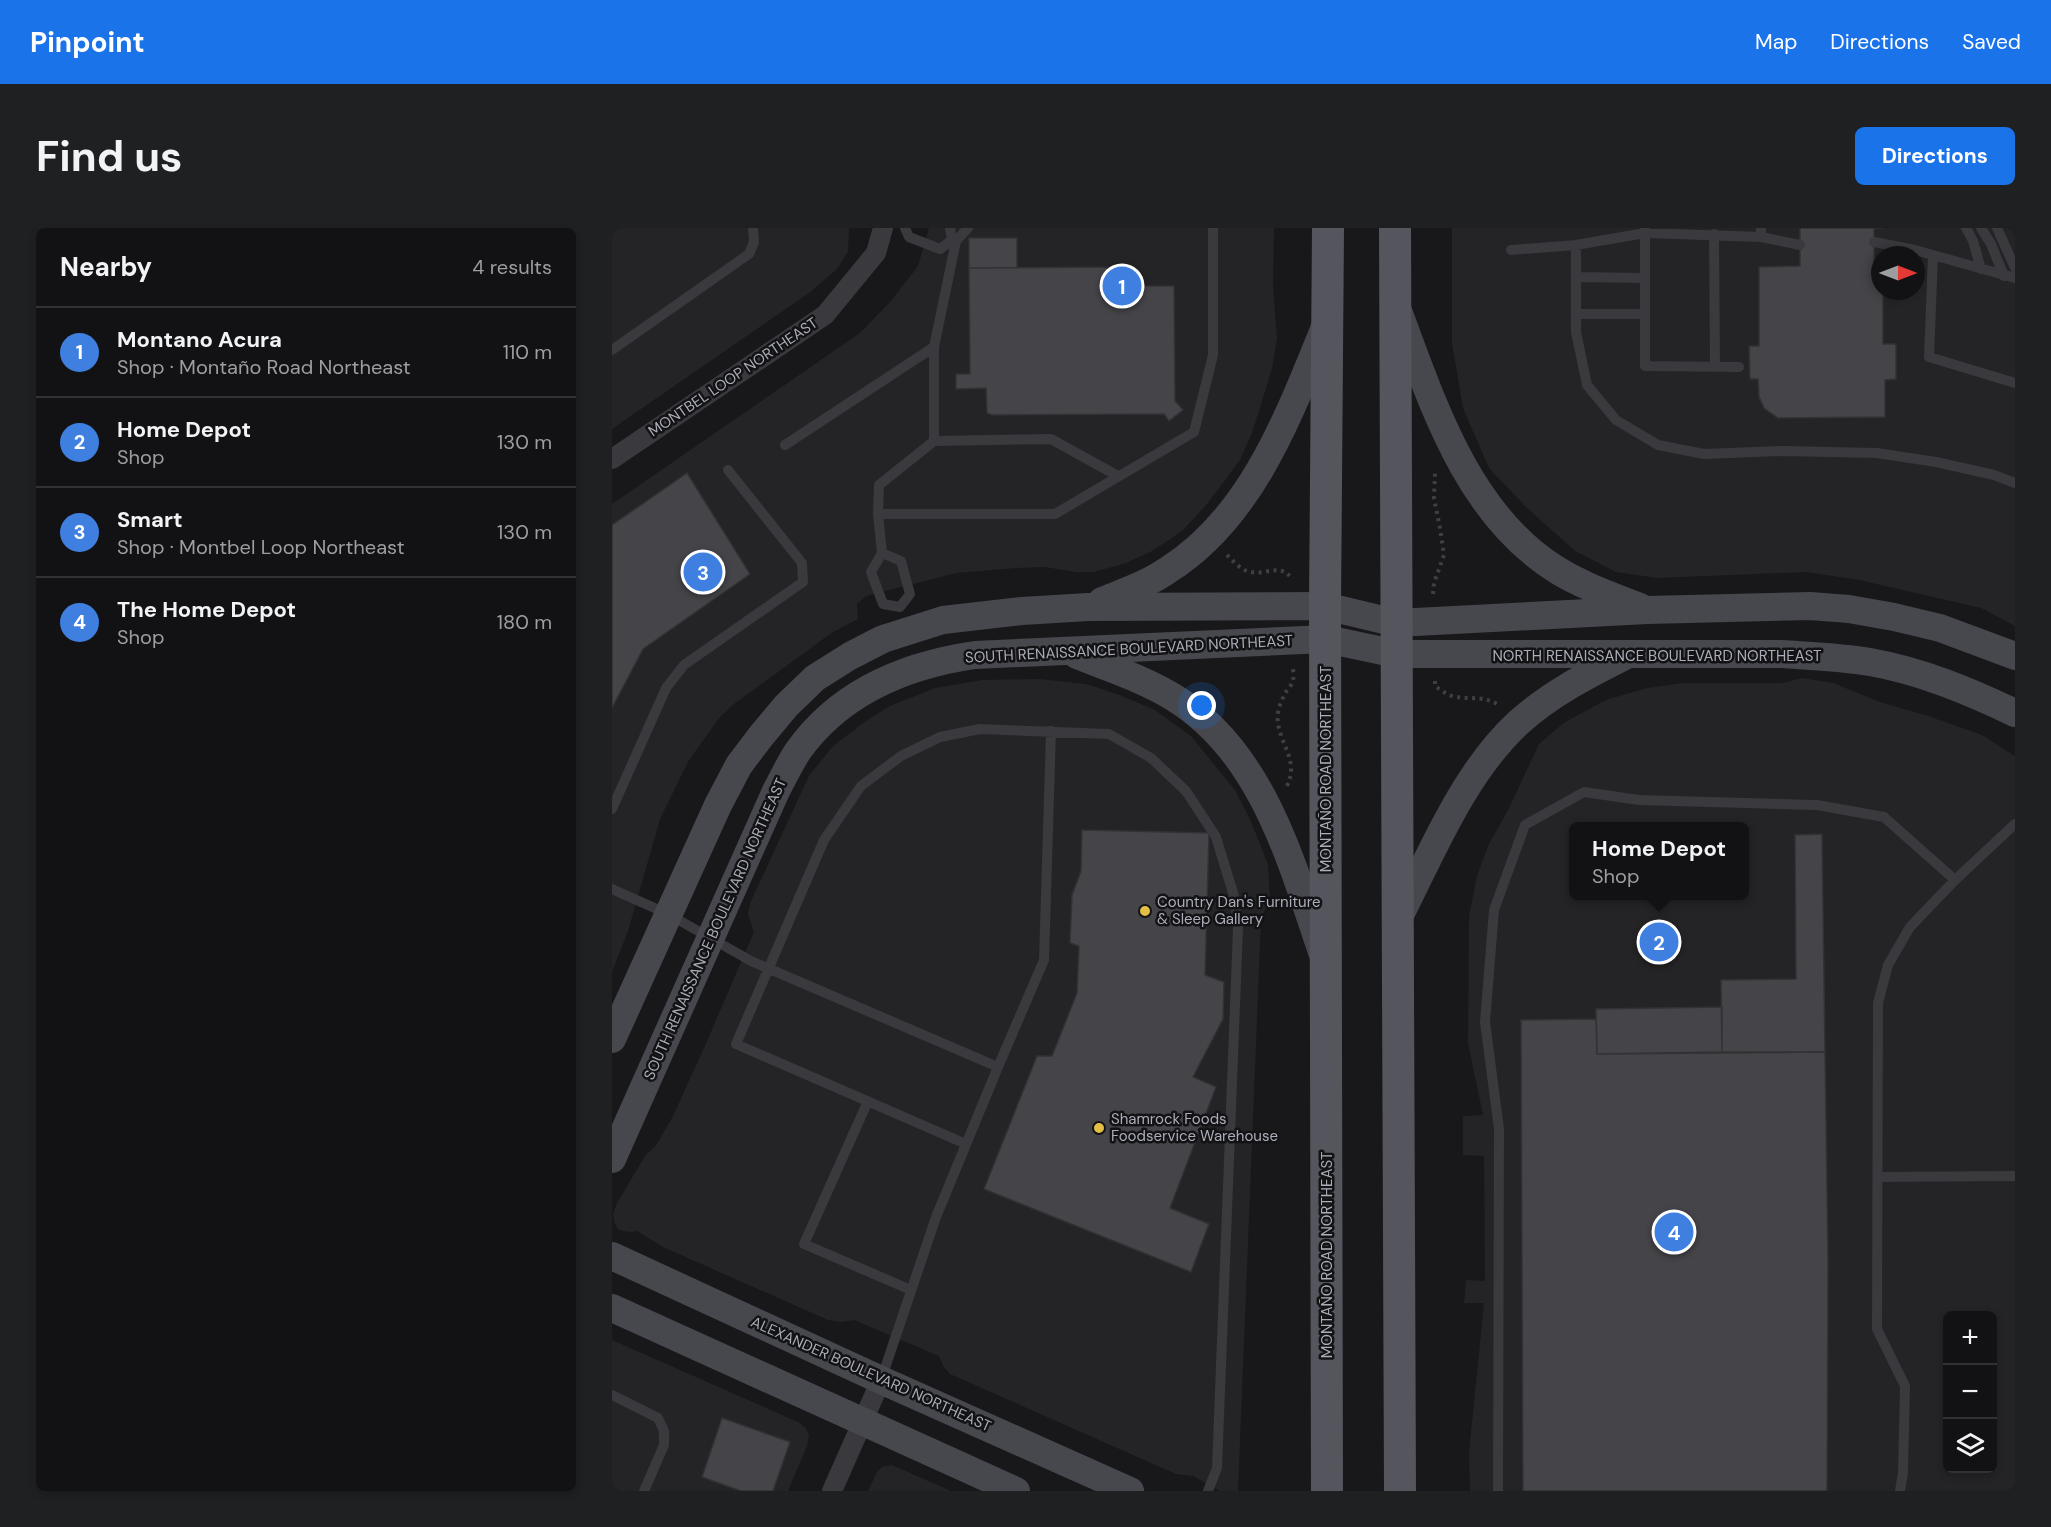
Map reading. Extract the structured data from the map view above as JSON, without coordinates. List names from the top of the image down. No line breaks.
{"streets":{"main road":["MONTAÑO ROAD NORTHEAST"],"street":["MONTBEL LOOP NORTHEAST","SOUTH RENAISSANCE BOULEVARD NORTHEAST","NORTH RENAISSANCE BOULEVARD NORTHEAST","ALEXANDER BOULEVARD NORTHEAST"]},"crossings":[["SOUTH RENAISSANCE BOULEVARD NORTHEAST","NORTH RENAISSANCE BOULEVARD NORTHEAST"],["SOUTH RENAISSANCE BOULEVARD NORTHEAST","MONTAÑO ROAD NORTHEAST"]],"places":["Country Dan's Furniture & Sleep Gallery","Shamrock Foods Foodservice Warehouse"],"north":"right","page":{"header":"Pinpoint","nav":["Map","Directions","Saved"],"buttons":"Directions","title":"Find us","heading":["Nearby","4 results"],"pins":["1","3","2","4"],"list":[{"mark":"1","name":"Montano Acura","note":"Shop · Montaño Road Northeast","value":"110 m"},{"mark":"2","name":"Home Depot","note":"Shop","value":"130 m"},{"mark":"3","name":"Smart","note":"Shop · Montbel Loop Northeast","value":"130 m"},{"mark":"4","name":"The Home Depot","note":"Shop","value":"180 m"}],"popup":["Home Depot","Shop"],"map_buttons":["+","−"]}}
